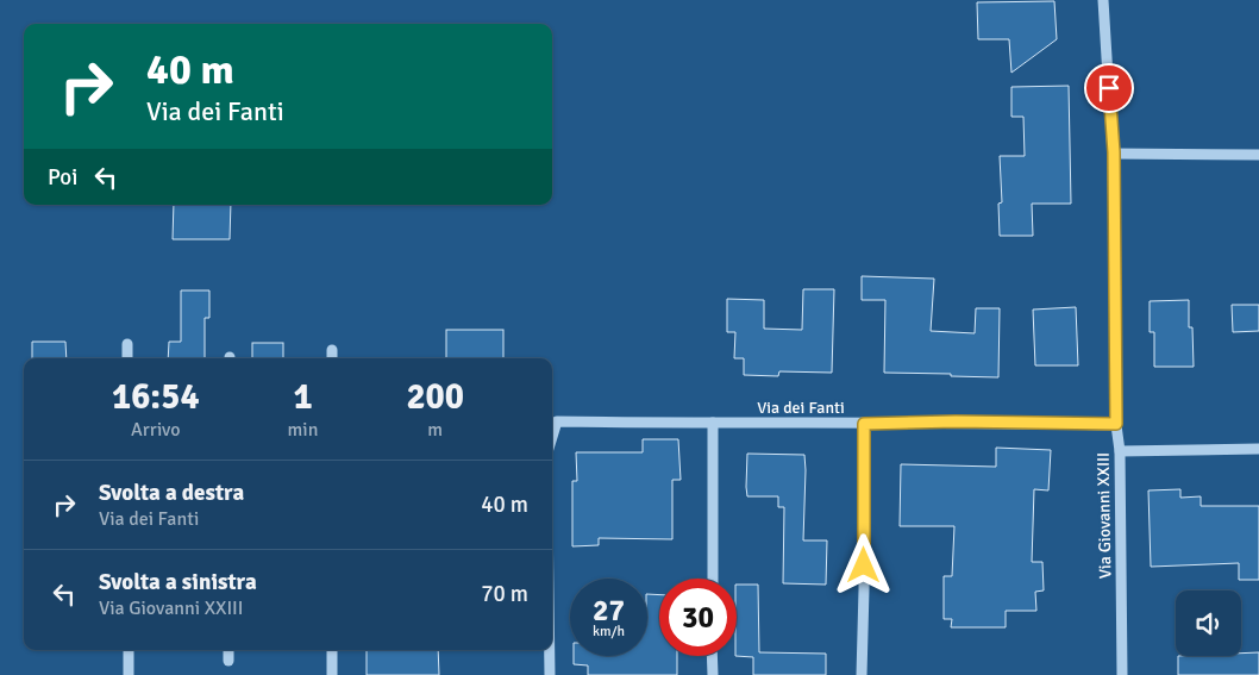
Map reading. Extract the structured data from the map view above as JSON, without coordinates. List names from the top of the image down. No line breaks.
{"streets":{"street":["Via dei Fanti","Via Giovanni XXIII"]},"crossings":[["Via dei Fanti","Via Giovanni XXIII"]],"page":{"turn":["40 m","Via dei Fanti"],"then":"Poi","eta":["16:54","Arrivo","1","min","200","m"],"list":[{"name":"Svolta a destra","note":"Via dei Fanti","value":"40 m"},{"name":"Svolta a sinistra","note":"Via Giovanni XXIII","value":"70 m"}],"speed":"27 km/h","limit":"30"}}
